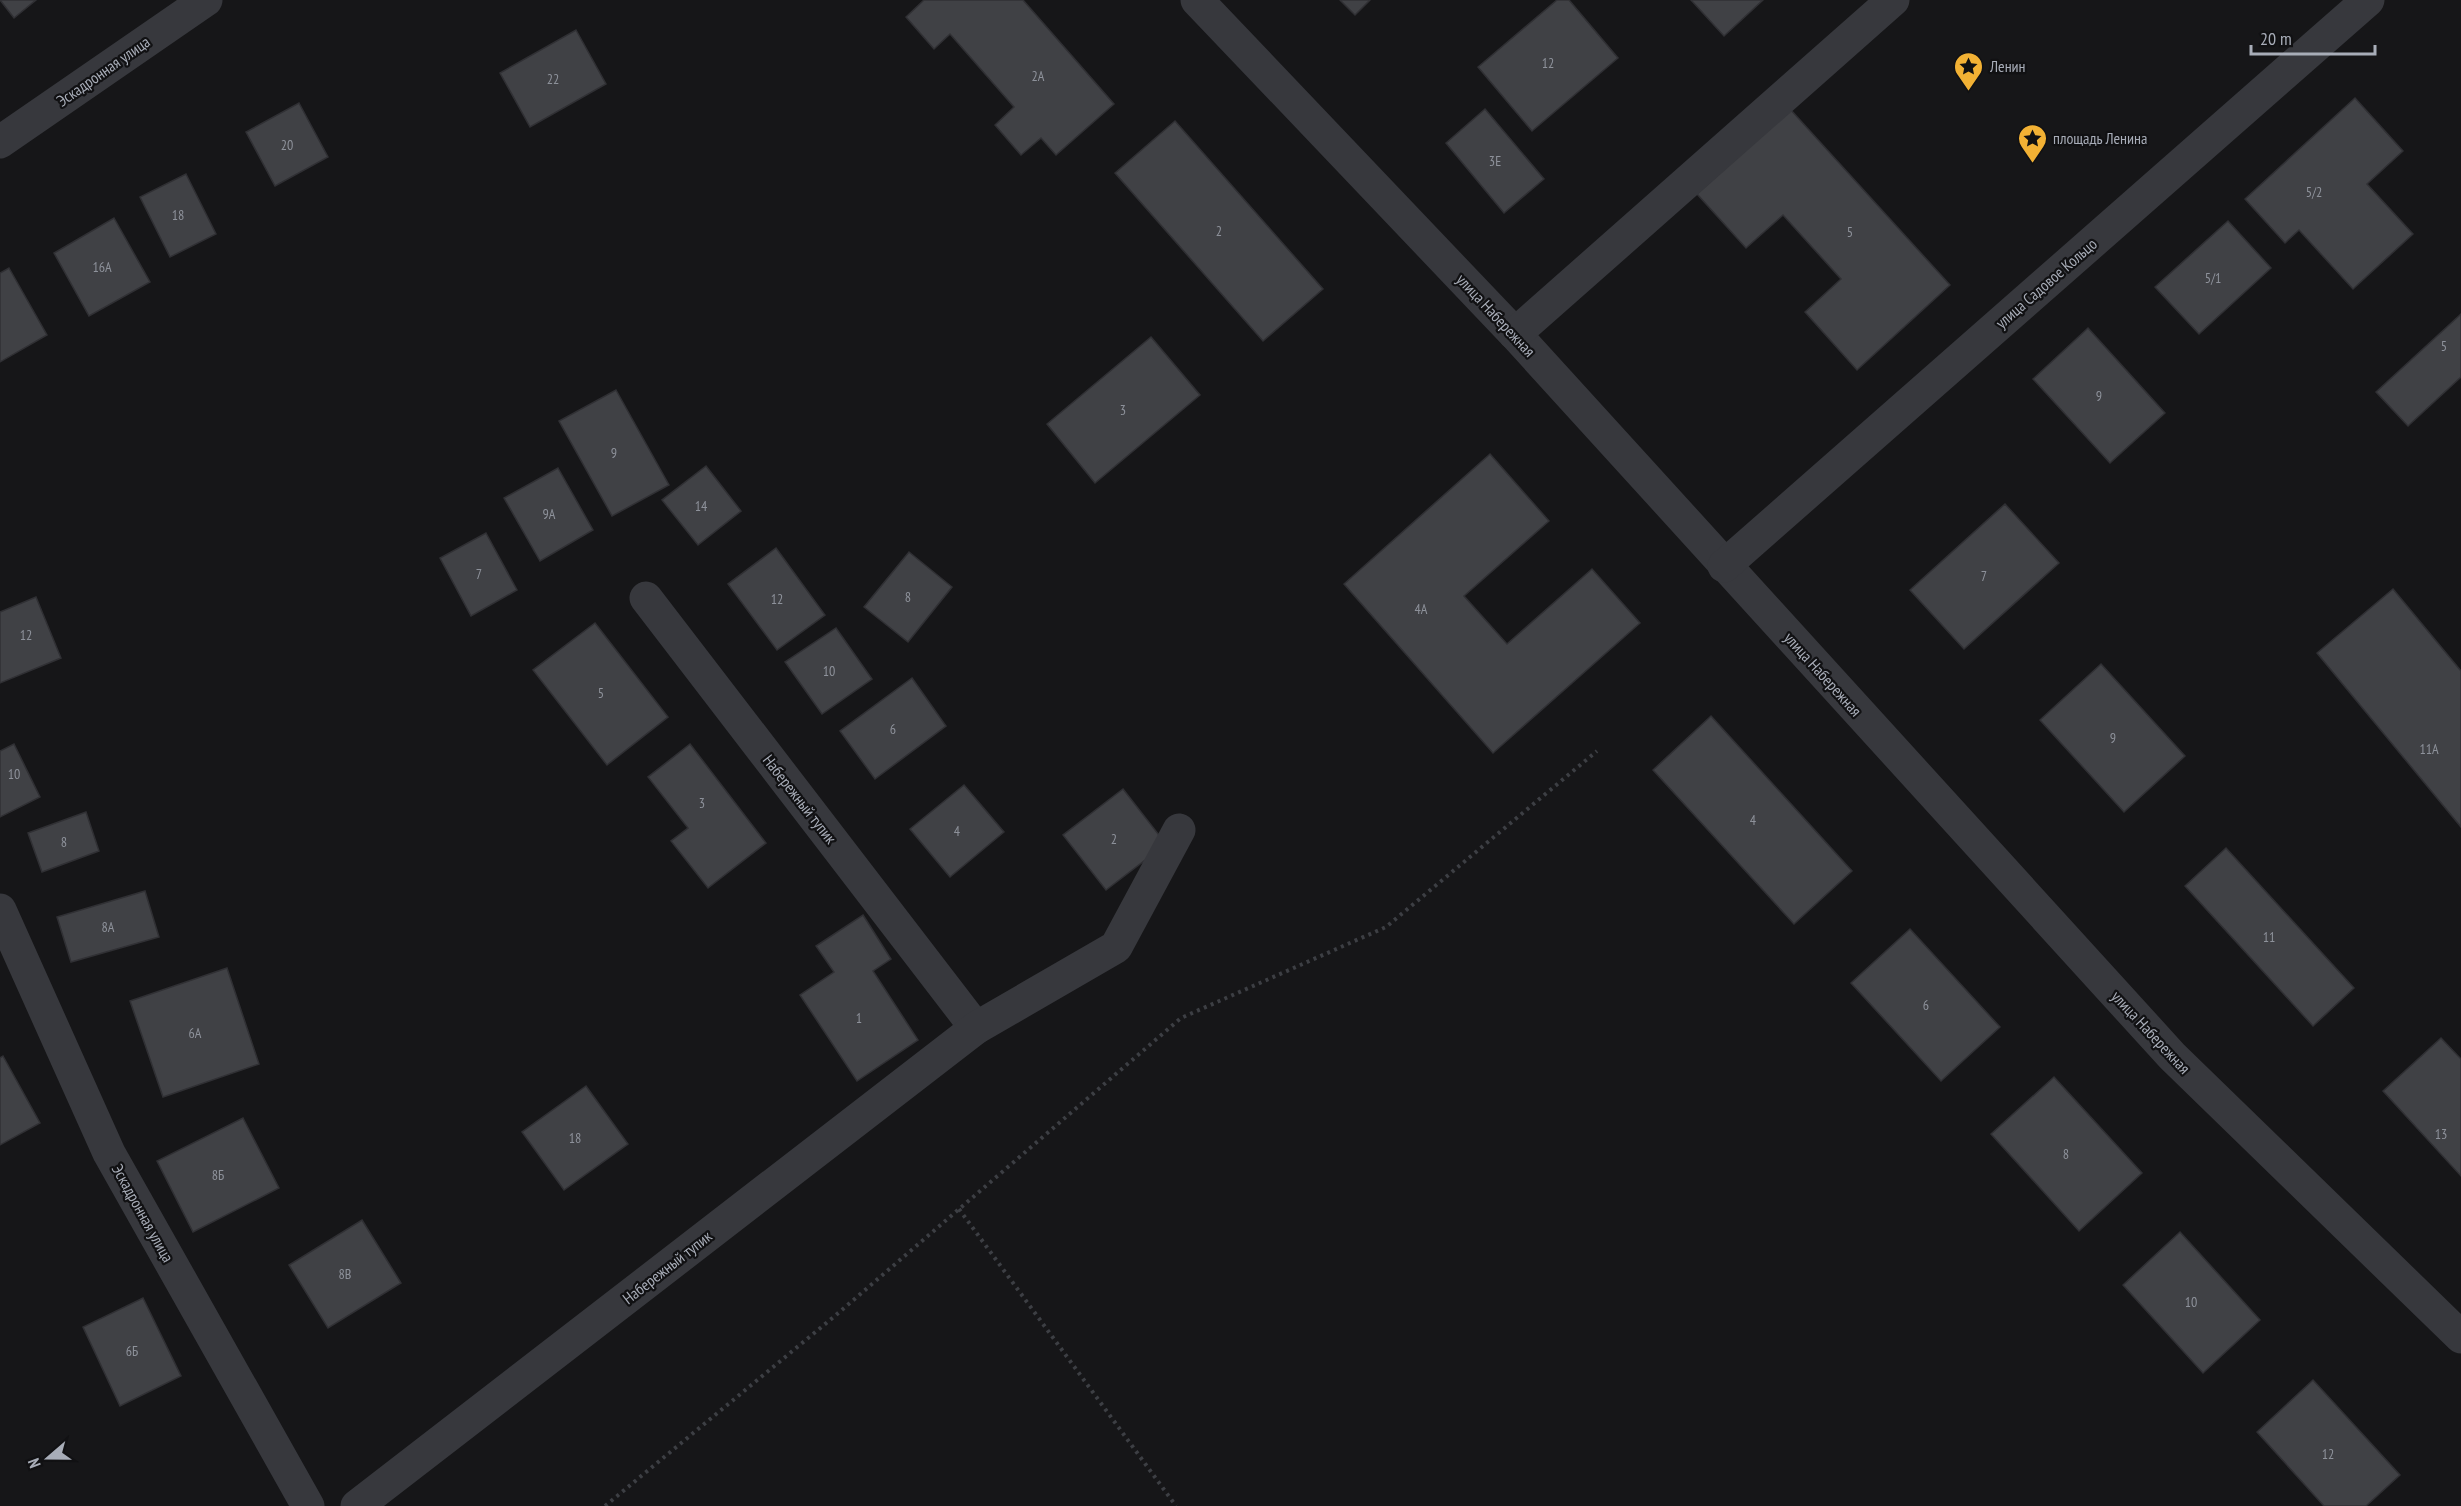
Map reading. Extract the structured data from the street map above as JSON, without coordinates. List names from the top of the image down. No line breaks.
{"streets":{"street":["Эскадронная улица","улица Садовое Кольцо","улица Набережная","Набережный тупик"]},"crossings":[["улица Садовое Кольцо","улица Набережная"]],"places":{"place":["Ленин","площадь Ленина"]},"house_numbers":["12","2А","22","20","3Е","5/2","18","2","5","16А","5/1","5","9","3","9","14","9А","7","7","8","12","4А","12","10","5","6","9","11А","10","3","4","4","2","8","8А","11","6","1","6А","13","18","8","8Б","8В","10","6Б","12"],"scale_bar":"20 m","north":"left"}
